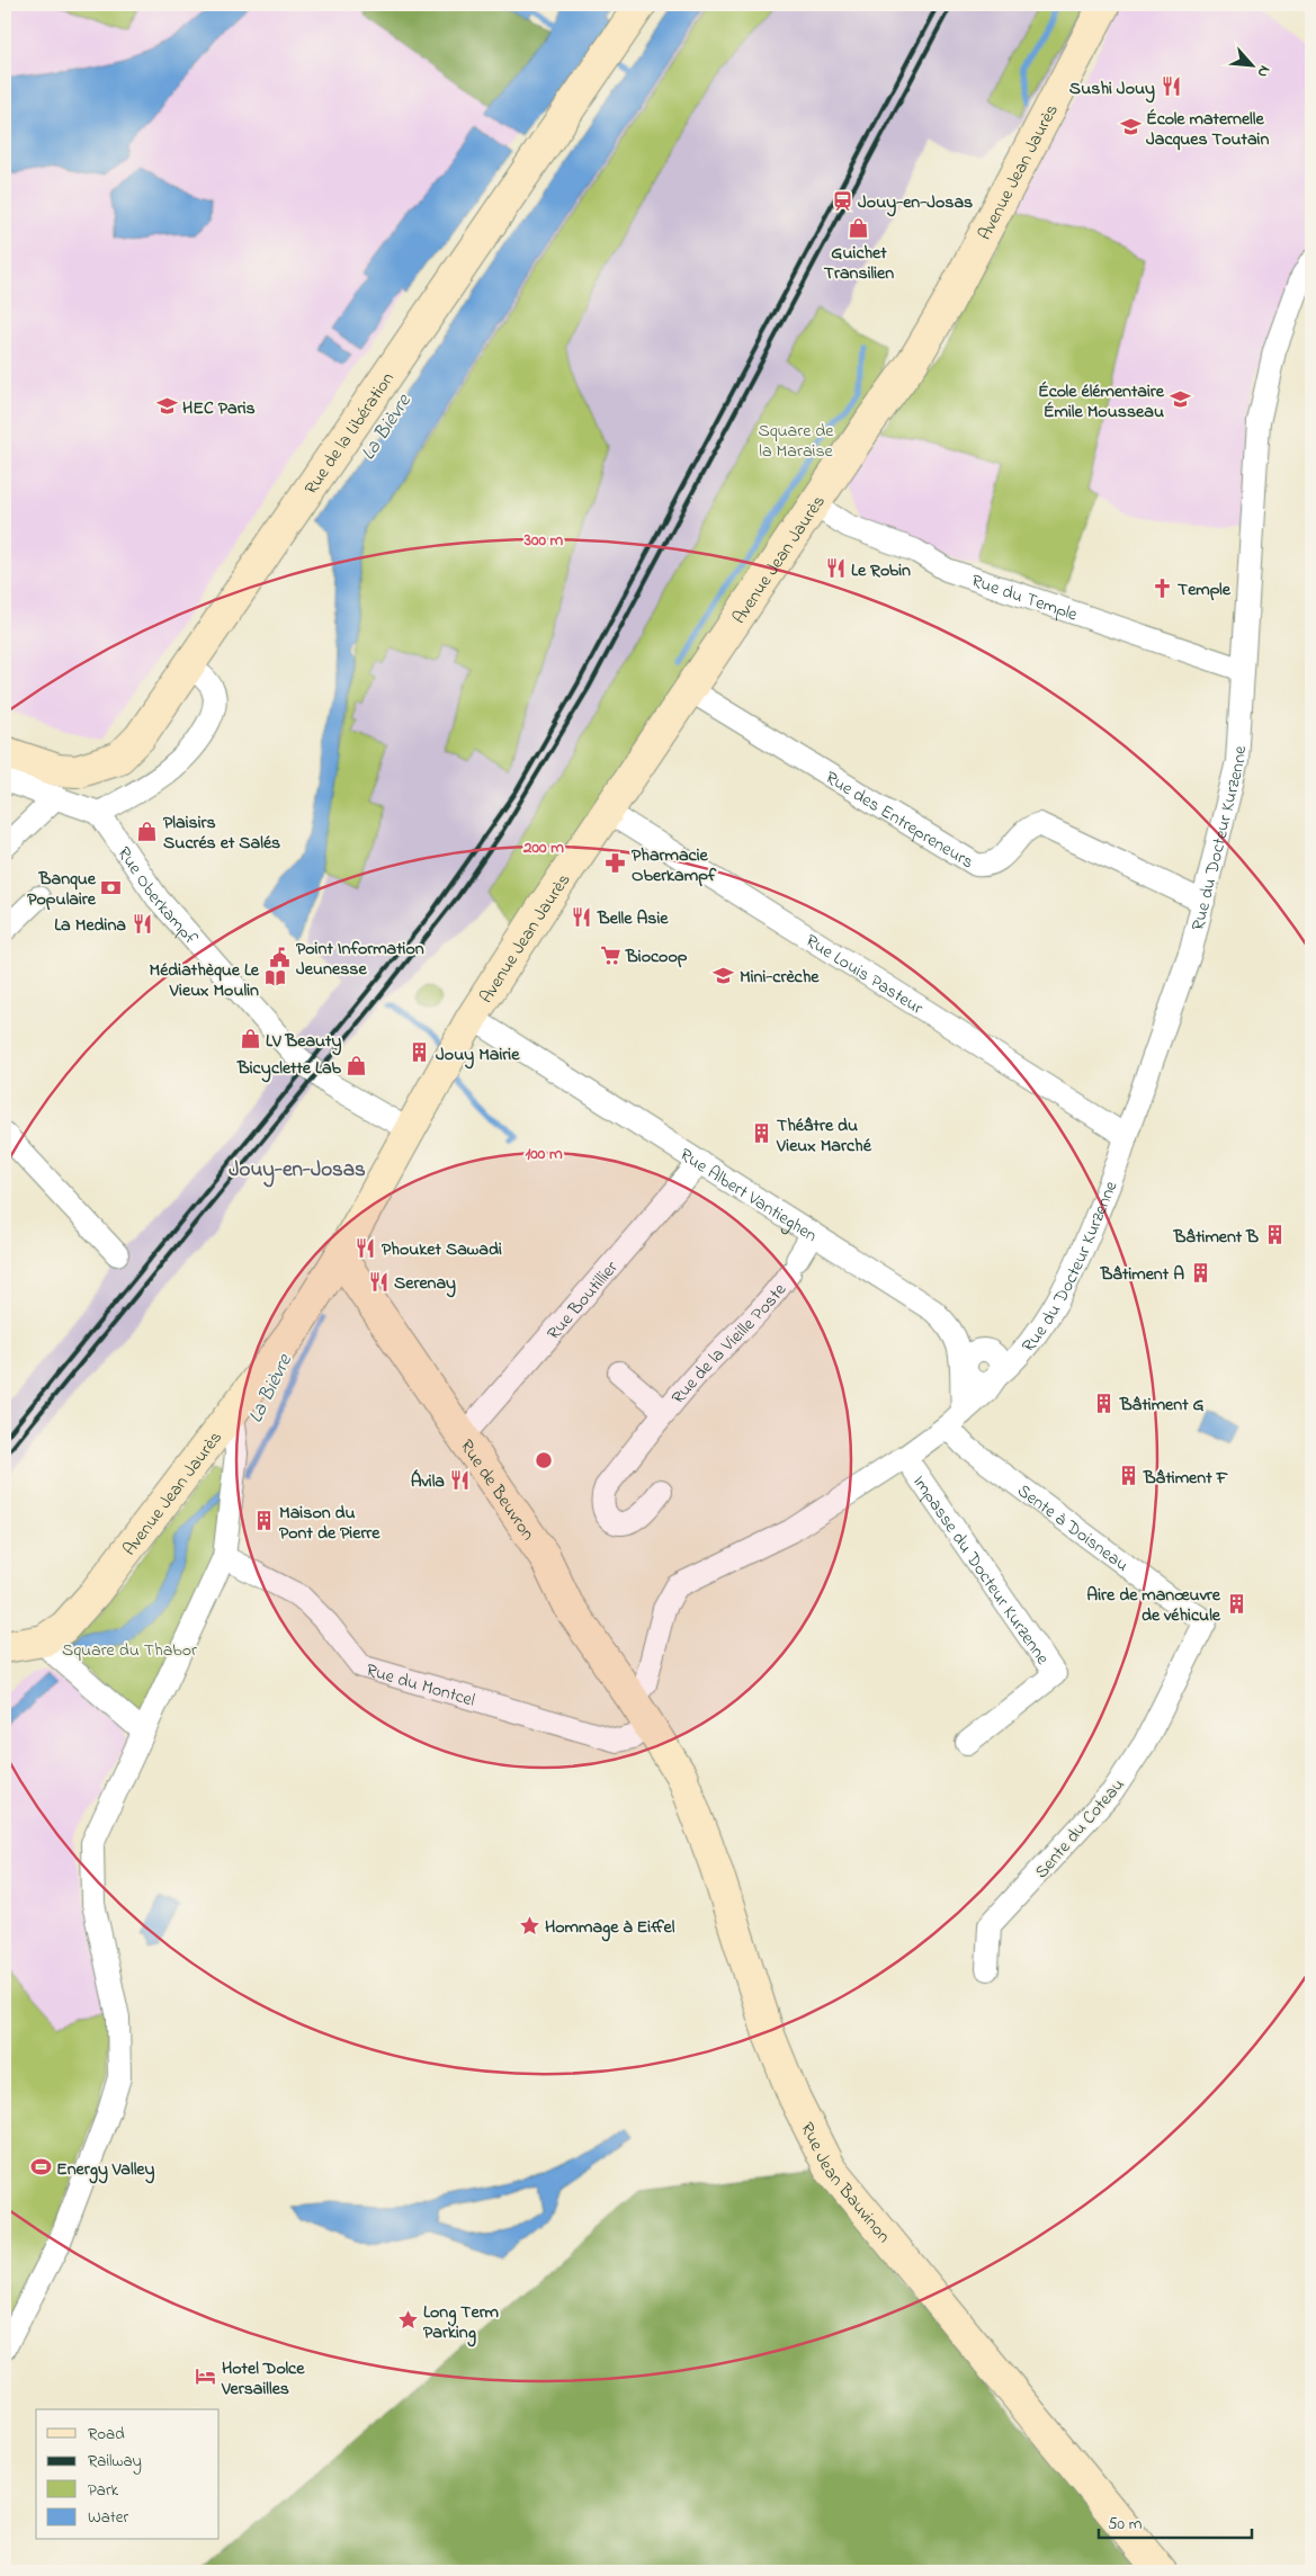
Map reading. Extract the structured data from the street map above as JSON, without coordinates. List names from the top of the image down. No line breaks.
{"streets":{"main road":["Avenue Jean Jaurès","Rue de la Libération","Rue de Beuvron","Rue Jean Bauvinon"],"street":["Rue du Temple","Rue des Entrepreneurs","Rue du Docteur Kurzenne","Rue Oberkampf","Rue Louis Pasteur","Rue Albert Vantieghen","Rue Boutillier","Rue de la Vieille Poste","Sente à Doisneau","Impasse du Docteur Kurzenne","Rue du Montcel","Sente du Coteau"]},"crossings":[["Avenue Jean Jaurès","Rue du Temple"],["Avenue Jean Jaurès","Rue des Entrepreneurs"],["Avenue Jean Jaurès","Rue Oberkampf"],["Avenue Jean Jaurès","Rue Louis Pasteur"],["Avenue Jean Jaurès","Rue Albert Vantieghen"],["Avenue Jean Jaurès","Rue de Beuvron"],["Rue du Temple","Rue du Docteur Kurzenne"],["Rue des Entrepreneurs","Rue du Docteur Kurzenne"],["Rue du Docteur Kurzenne","Rue Louis Pasteur"],["Rue du Docteur Kurzenne","Rue Albert Vantieghen"],["Rue du Docteur Kurzenne","Rue de Beuvron"],["Rue du Docteur Kurzenne","Sente à Doisneau"],["Rue du Docteur Kurzenne","Impasse du Docteur Kurzenne"],["Rue Albert Vantieghen","Rue Boutillier"],["Rue Albert Vantieghen","Rue de la Vieille Poste"],["Rue Albert Vantieghen","Sente à Doisneau"],["Rue Boutillier","Rue de Beuvron"],["Rue de Beuvron","Rue du Montcel"],["Rue de Beuvron","Rue Jean Bauvinon"],["Sente à Doisneau","Sente du Coteau"],["Rue du Montcel","Rue Jean Bauvinon"]],"districts":["Jouy-en-Josas"],"water":["La Bièvre"],"parks":["Square de la Maraise","Square du Thabor"],"places":{"restaurant":["Sushi Jouy","Le Robin","Belle Asie","La Medina","Phouket Sawadi","Serenay","Ávila"],"school or university":["École maternelle Jacques Toutain","École élémentaire Émile Mousseau","HEC Paris","Mini-crèche"],"station":["Jouy-en-Josas"],"shop":["Guichet Transilien","Plaisirs Sucrés et Salés","LV Beauty","Bicyclette Lab"],"church":["Temple"],"pharmacy":["Pharmacie Oberkampf"],"bank":["Banque Populaire"],"supermarket":["Biocoop"],"public building":["Point Information Jeunesse"],"library":["Médiathèque Le Vieux Moulin"],"building":["Jouy Mairie","Théâtre du Vieux Marché","Bâtiment B","Bâtiment A","Bâtiment G","Bâtiment F","Maison du Pont de Pierre","Aire de manœuvre de véhicule"],"place":["Hommage à Eiffel","Long Term Parking"],"sports":["Energy Valley"],"hotel":["Hotel Dolce Versailles"]},"legend":["Road","Railway","Park","Water"],"scale_bar":"50 m","north":"bottom right","rings":["300 m","200 m","100 m"]}
